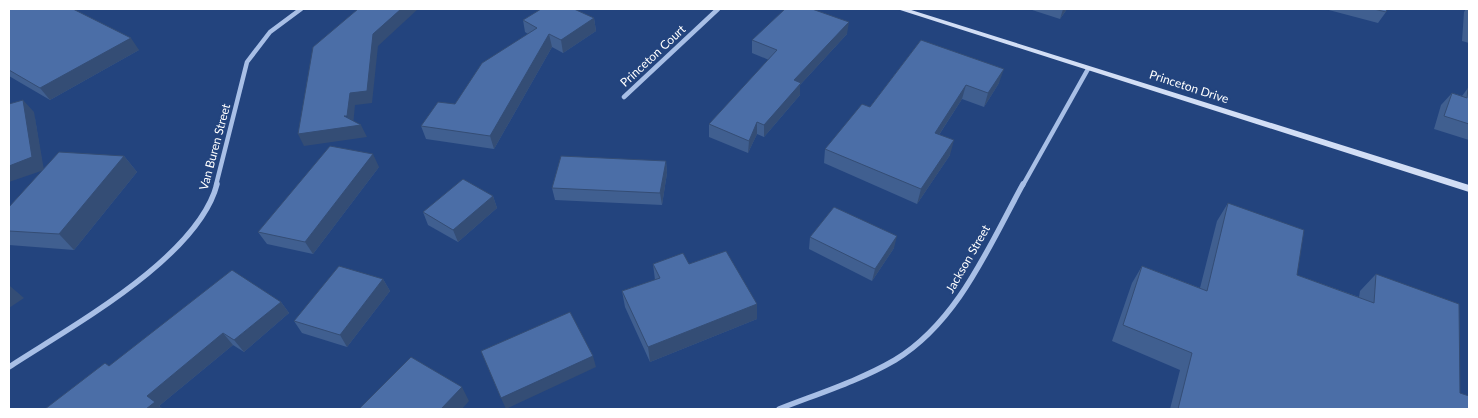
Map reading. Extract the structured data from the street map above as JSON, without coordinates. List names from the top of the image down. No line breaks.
{"streets":{"street":["Princeton Court","Princeton Drive","Van Buren Street","Jackson Street"]},"crossings":[["Princeton Drive","Jackson Street"]]}
